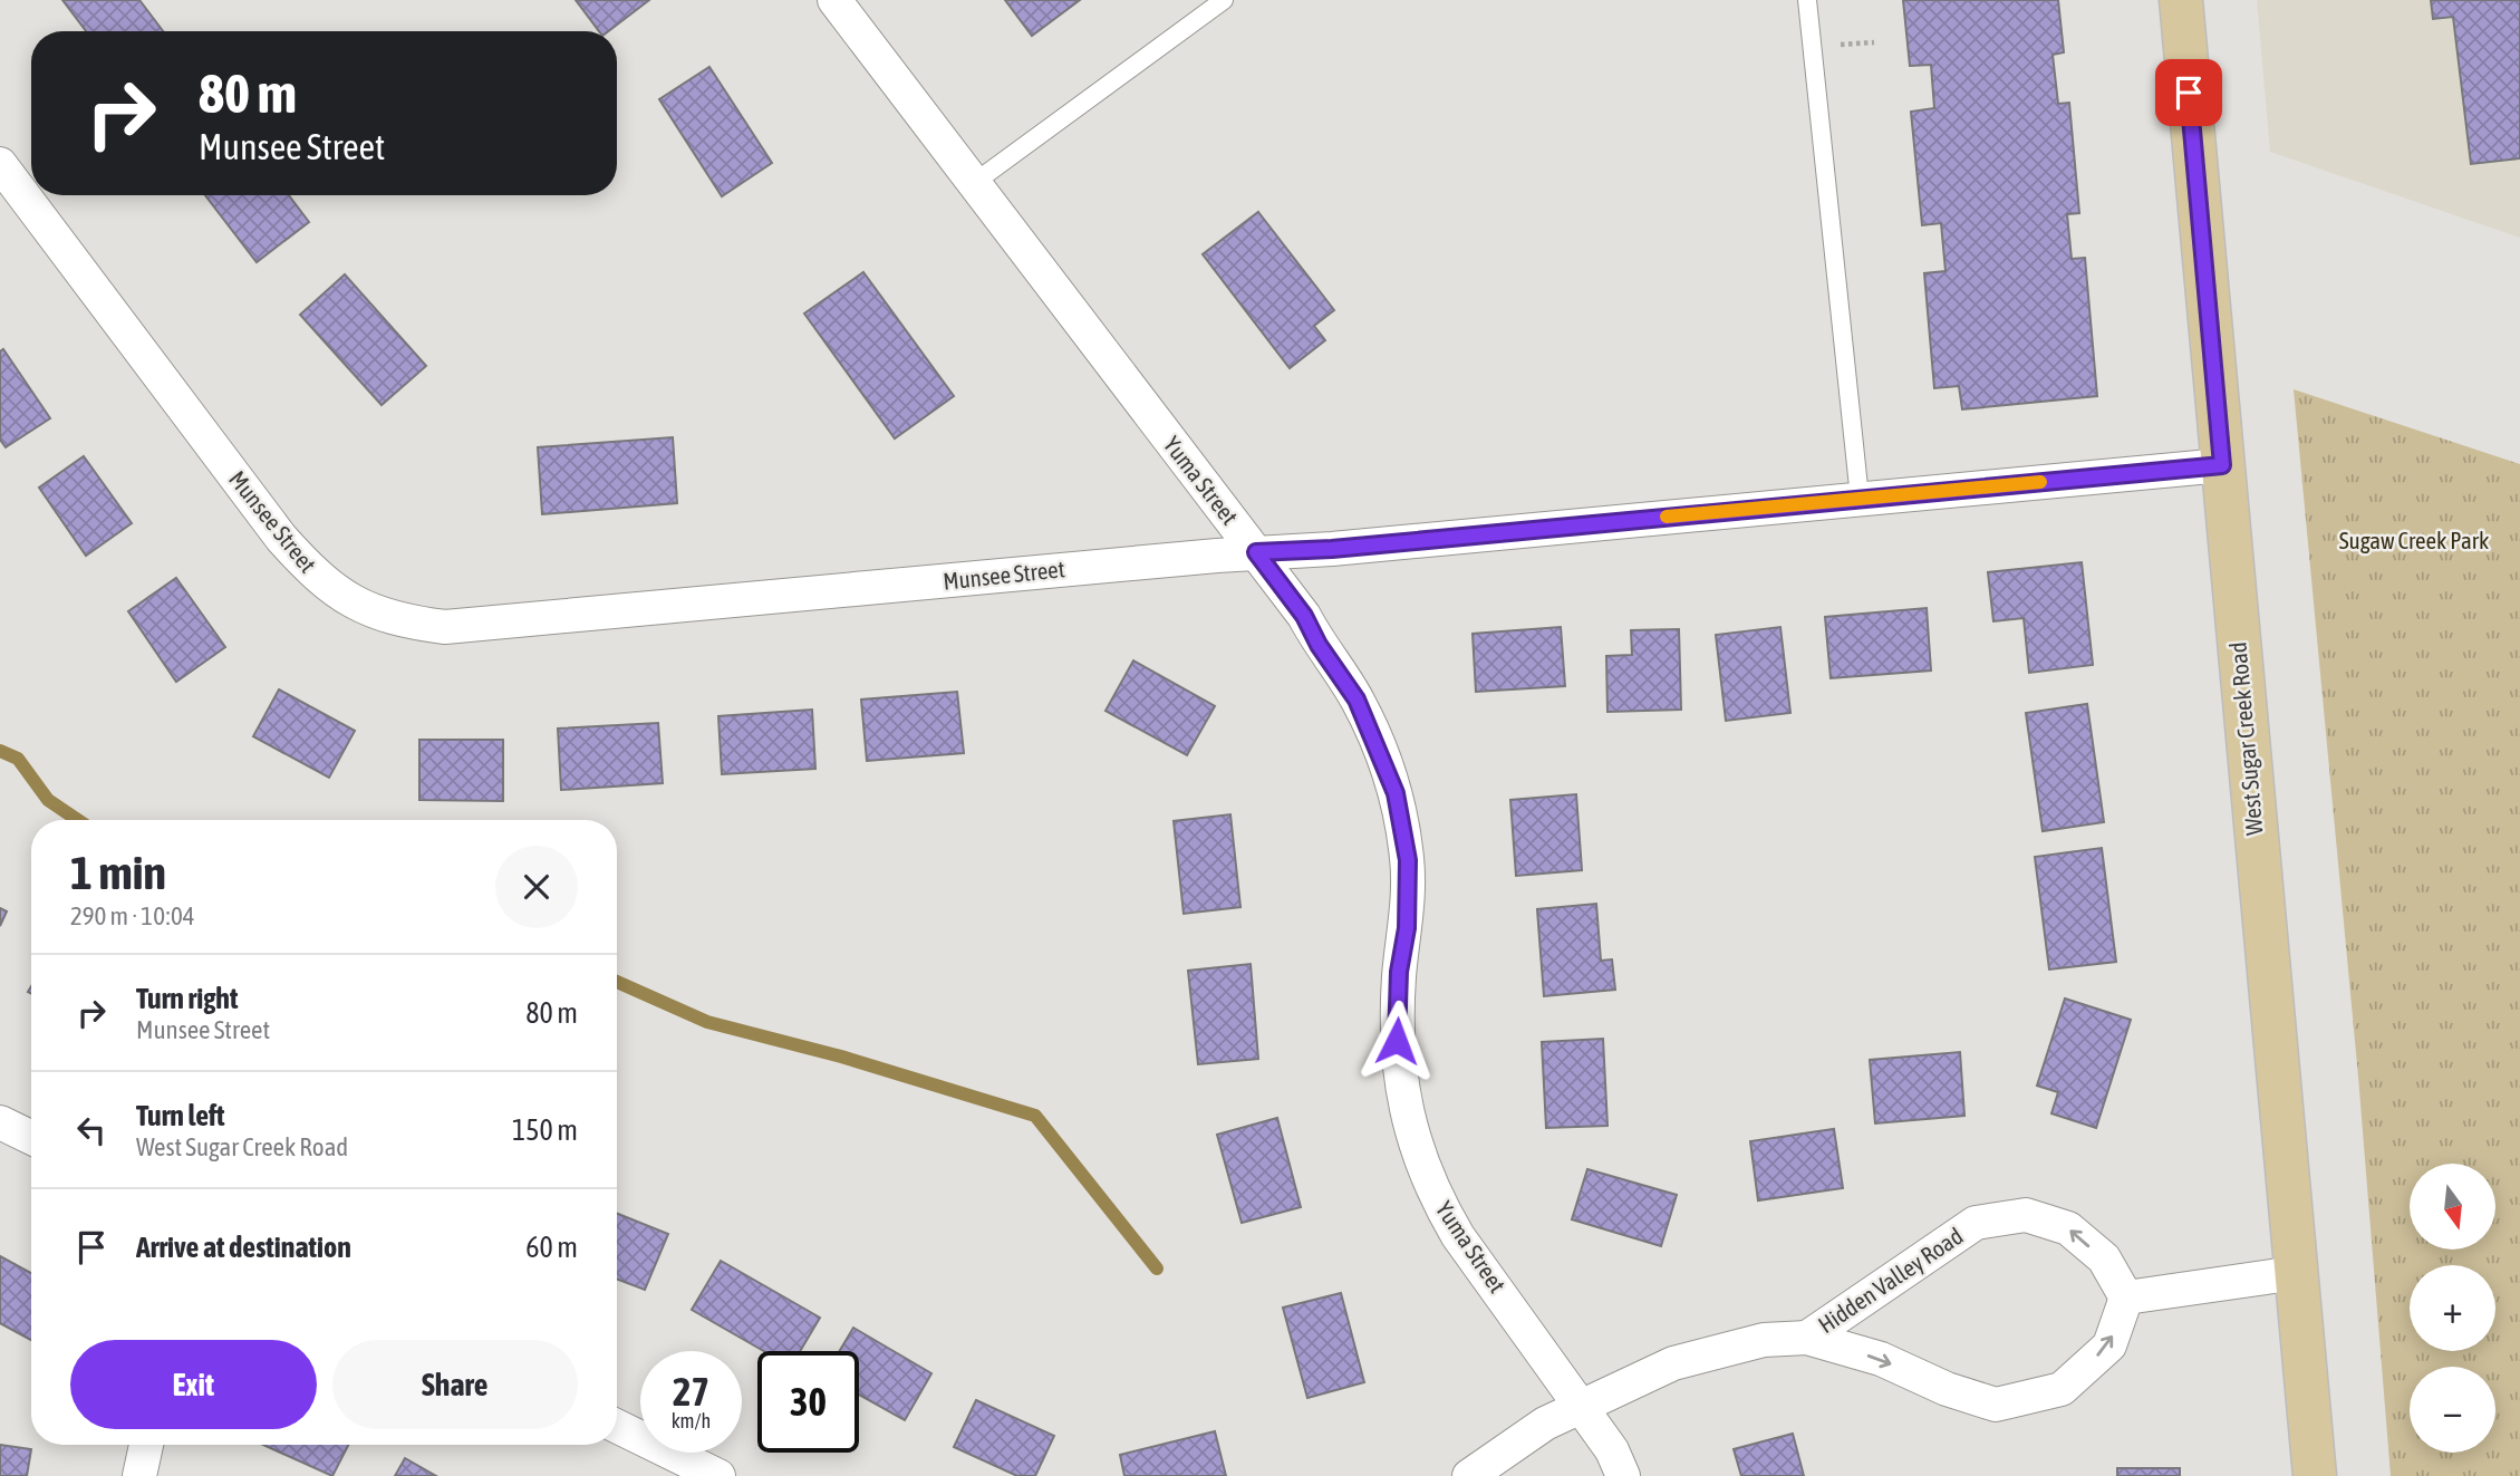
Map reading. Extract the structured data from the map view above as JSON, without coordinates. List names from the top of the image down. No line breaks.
{"streets":{"main road":["West Sugar Creek Road"],"street":["Yuma Street","Munsee Street","Hidden Valley Road"]},"crossings":[["Yuma Street","Munsee Street"],["Yuma Street","Hidden Valley Road"],["Munsee Street","West Sugar Creek Road"]],"parks":["Sugaw Creek Park"],"north":"bottom","page":{"turn":["80 m","Munsee Street"],"heading":["1 min","290 m · 10:04"],"list":[{"name":"Turn right","note":"Munsee Street","value":"80 m"},{"name":"Turn left","note":"West Sugar Creek Road","value":"150 m"},{"name":"Arrive at destination","value":"60 m"}],"map_buttons":["+","−"],"buttons":["Exit","Share"],"speed":"27 km/h","limit":"30"}}
